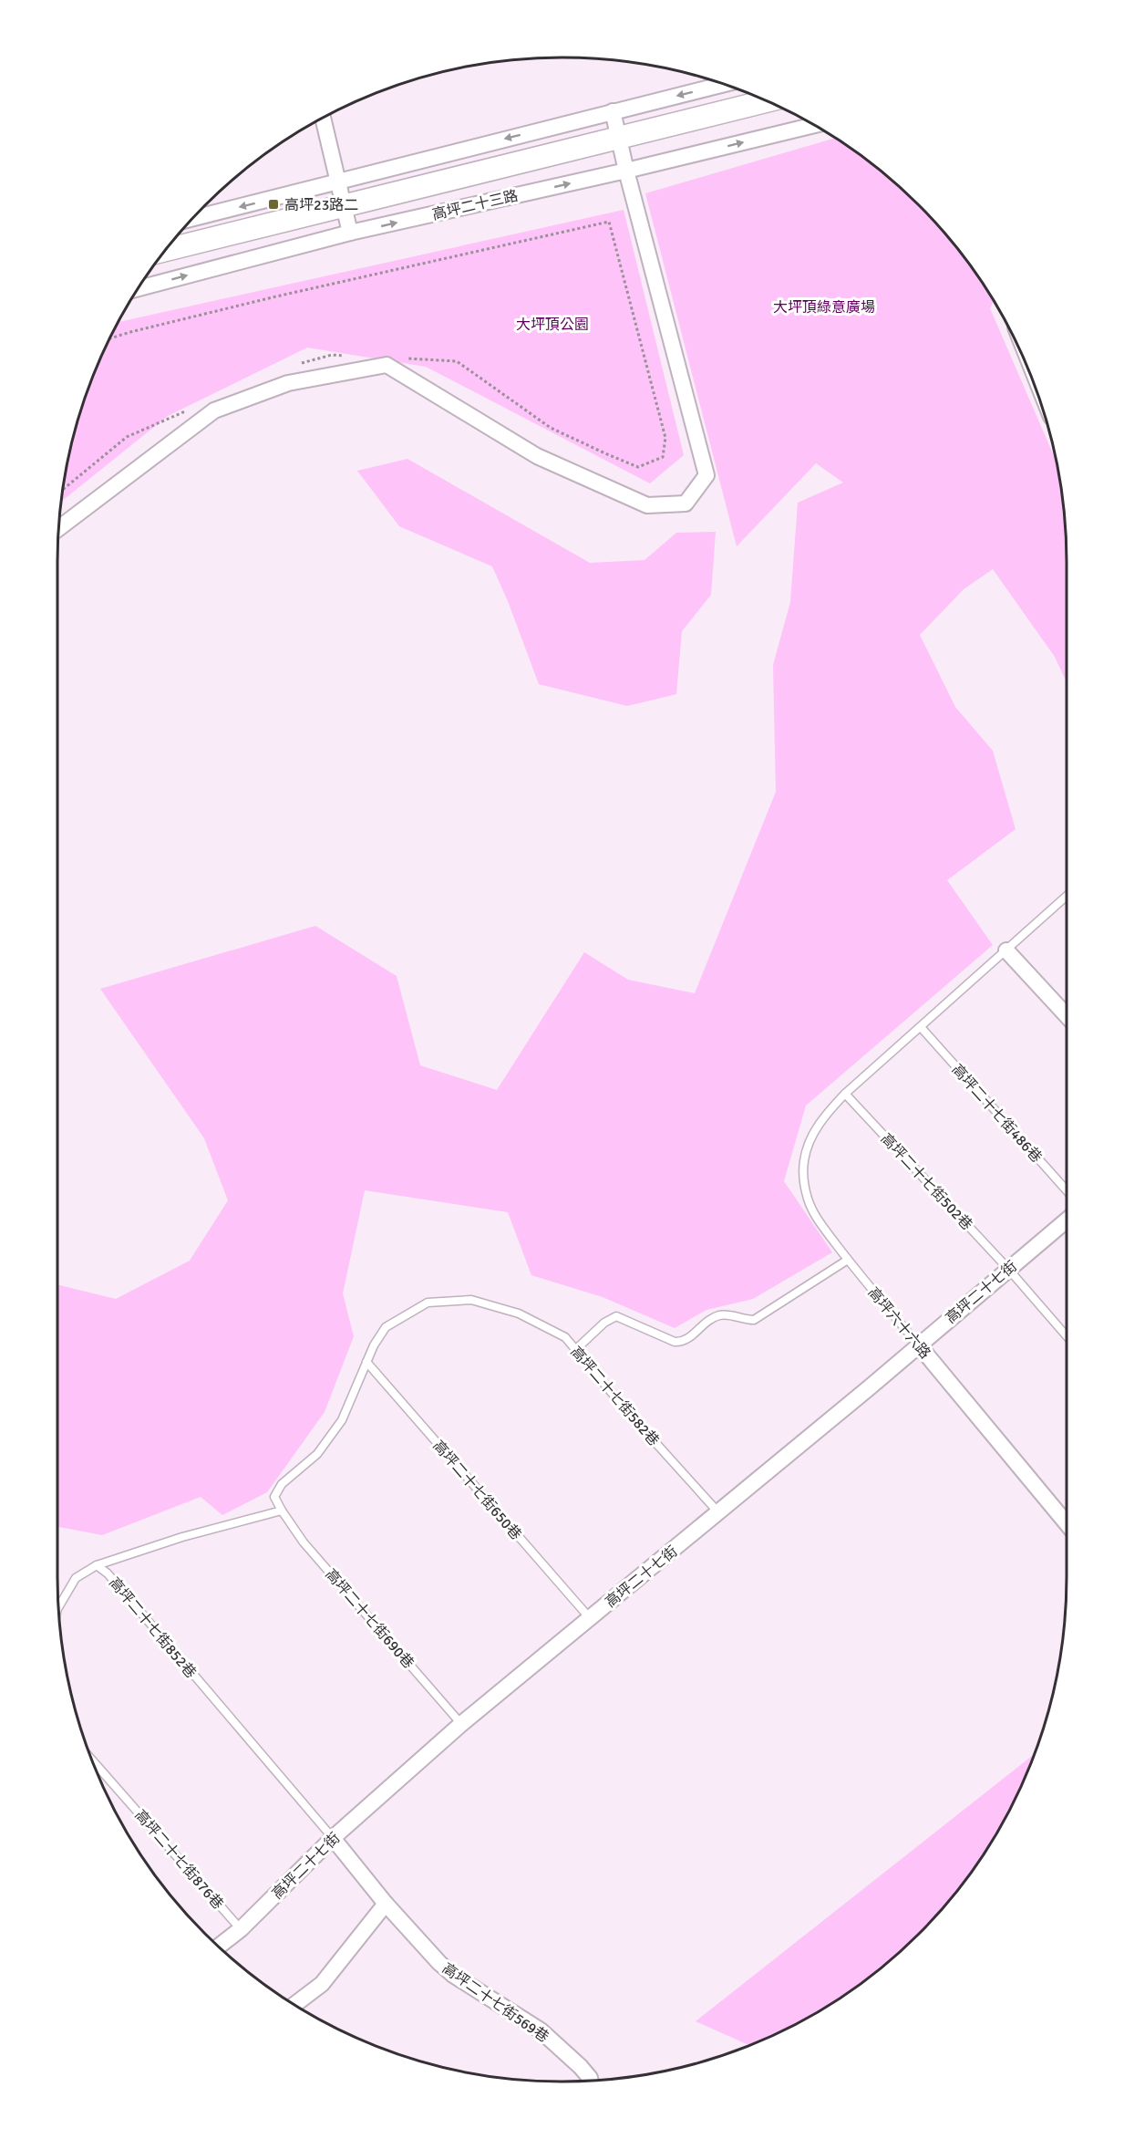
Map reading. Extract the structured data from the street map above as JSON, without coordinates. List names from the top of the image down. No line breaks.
{"streets":{"street":["高坪二十三路","高坪二十七街","高坪六十六路","高坪二十七街569巷"],"lane":["高坪二十七街486巷","高坪二十七街502巷","高坪二十七街582巷","高坪二十七街650巷","高坪二十七街690巷","高坪二十七街852巷","高坪二十七街876巷"]},"crossings":[["高坪二十七街486巷","高坪六十六路"],["高坪二十七街502巷","高坪二十七街"],["高坪二十七街502巷","高坪六十六路"],["高坪二十七街","高坪六十六路"],["高坪二十七街","高坪二十七街582巷"],["高坪二十七街","高坪二十七街650巷"],["高坪二十七街","高坪二十七街690巷"],["高坪二十七街","高坪二十七街852巷"],["高坪二十七街","高坪二十七街876巷"],["高坪二十七街","高坪二十七街569巷"],["高坪二十七街582巷","高坪二十七街650巷"],["高坪二十七街690巷","高坪二十七街852巷"],["高坪二十七街852巷","高坪二十七街569巷"]],"parks":["大坪頂綠意廣場","大坪頂公園"],"places":{"transit":["高坪23路二"]}}
